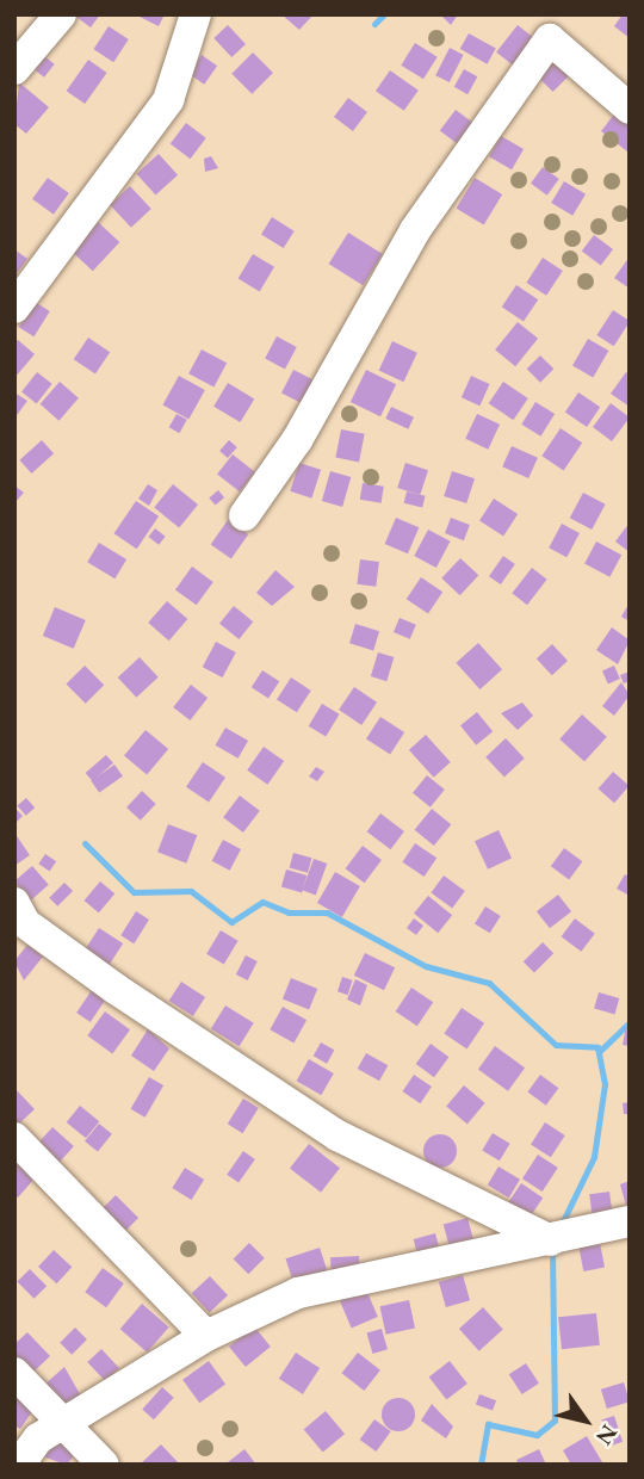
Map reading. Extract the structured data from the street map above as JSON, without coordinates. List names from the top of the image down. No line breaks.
{"north":"bottom right"}
